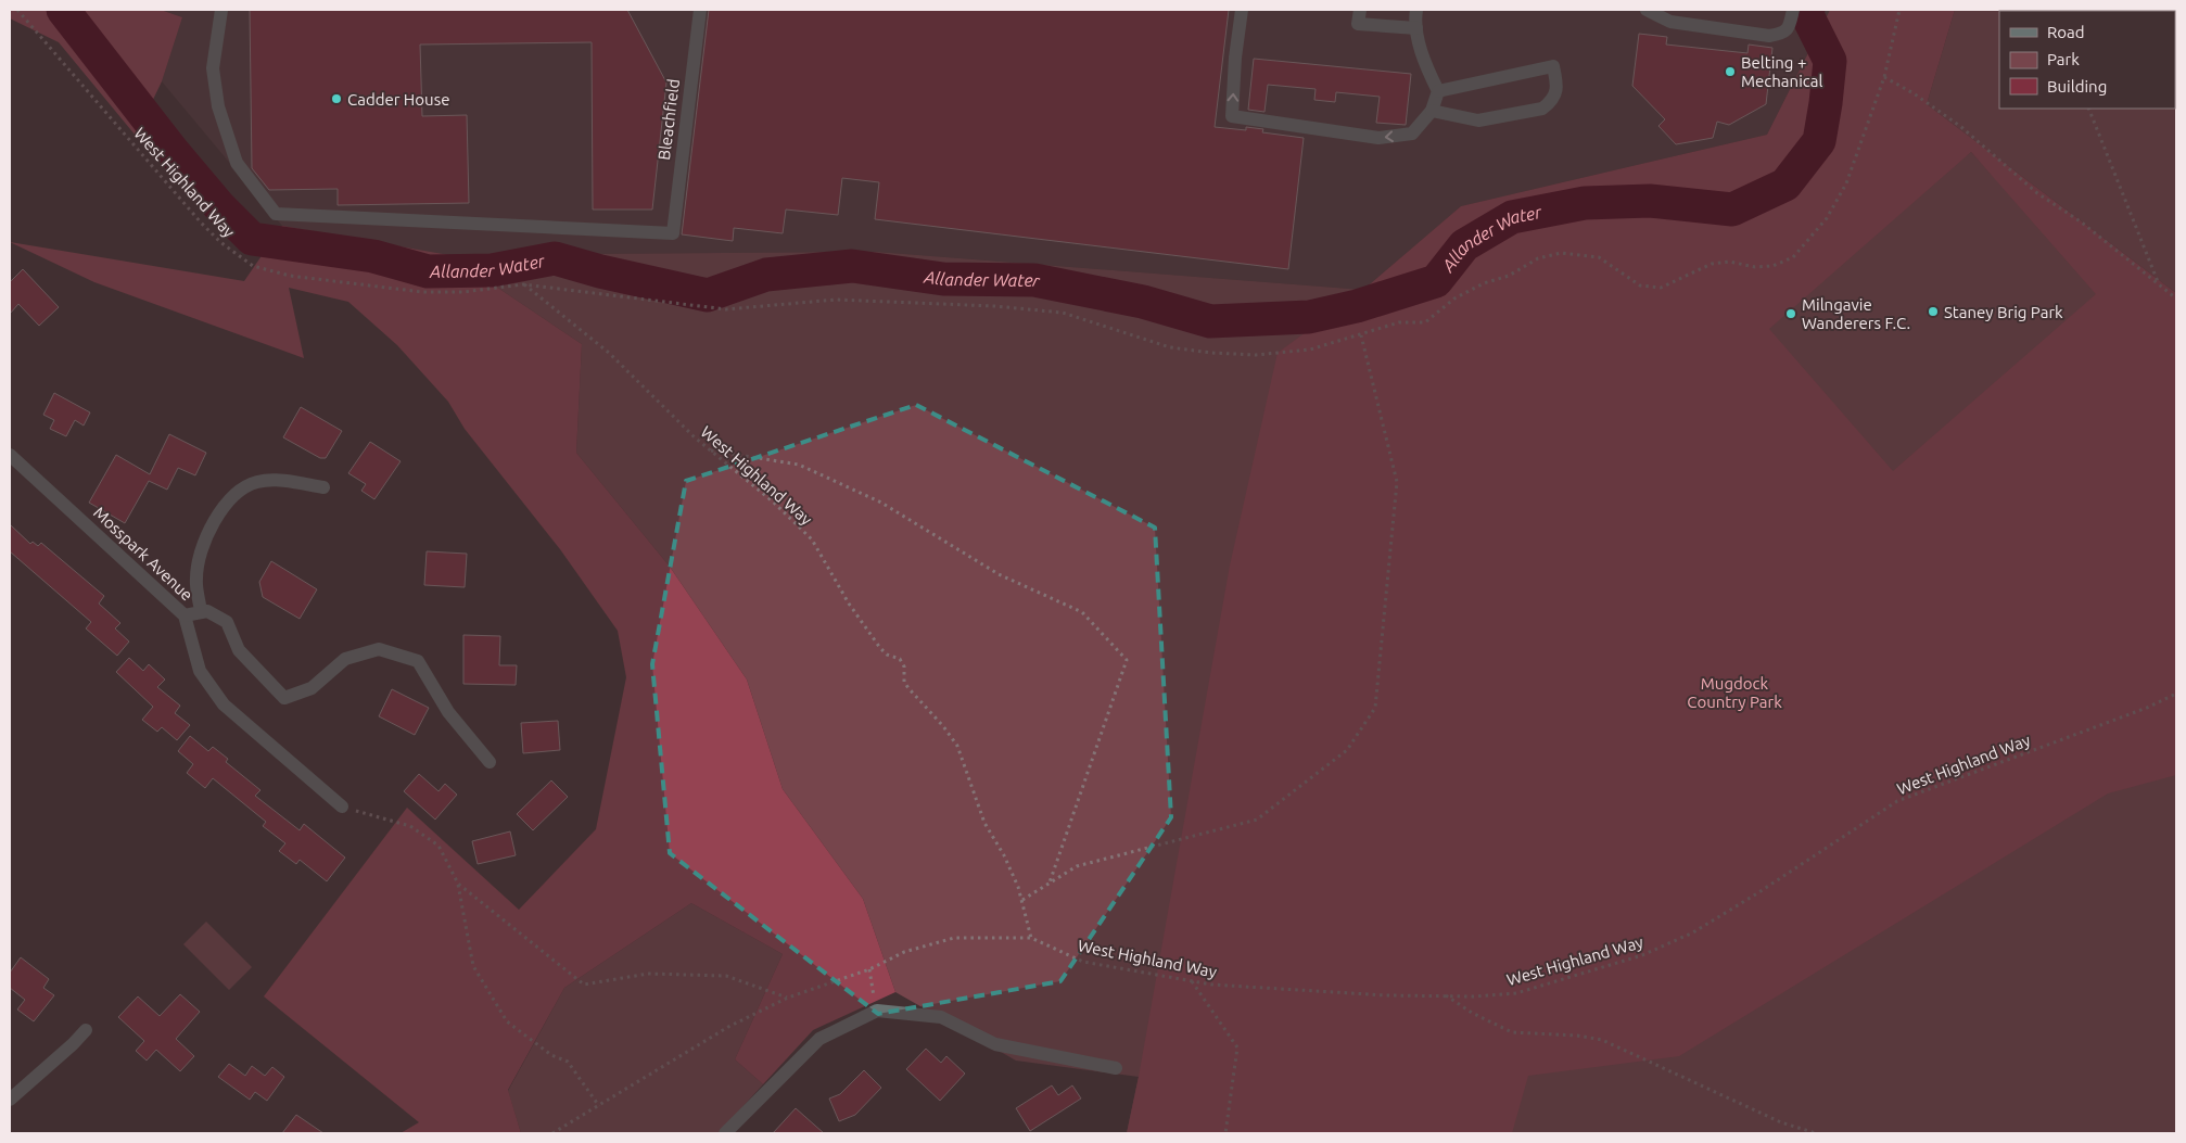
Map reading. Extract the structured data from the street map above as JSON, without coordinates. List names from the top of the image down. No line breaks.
{"streets":{"street":["Bleachfield","Mosspark Avenue"],"path":["West Highland Way"]},"water":["Allander Water"],"parks":["Mugdock Country Park"],"places":["Belting + Mechanical","Cadder House","Staney Brig Park","Milngavie Wanderers F.C."],"legend":["Road","Park","Building"]}
